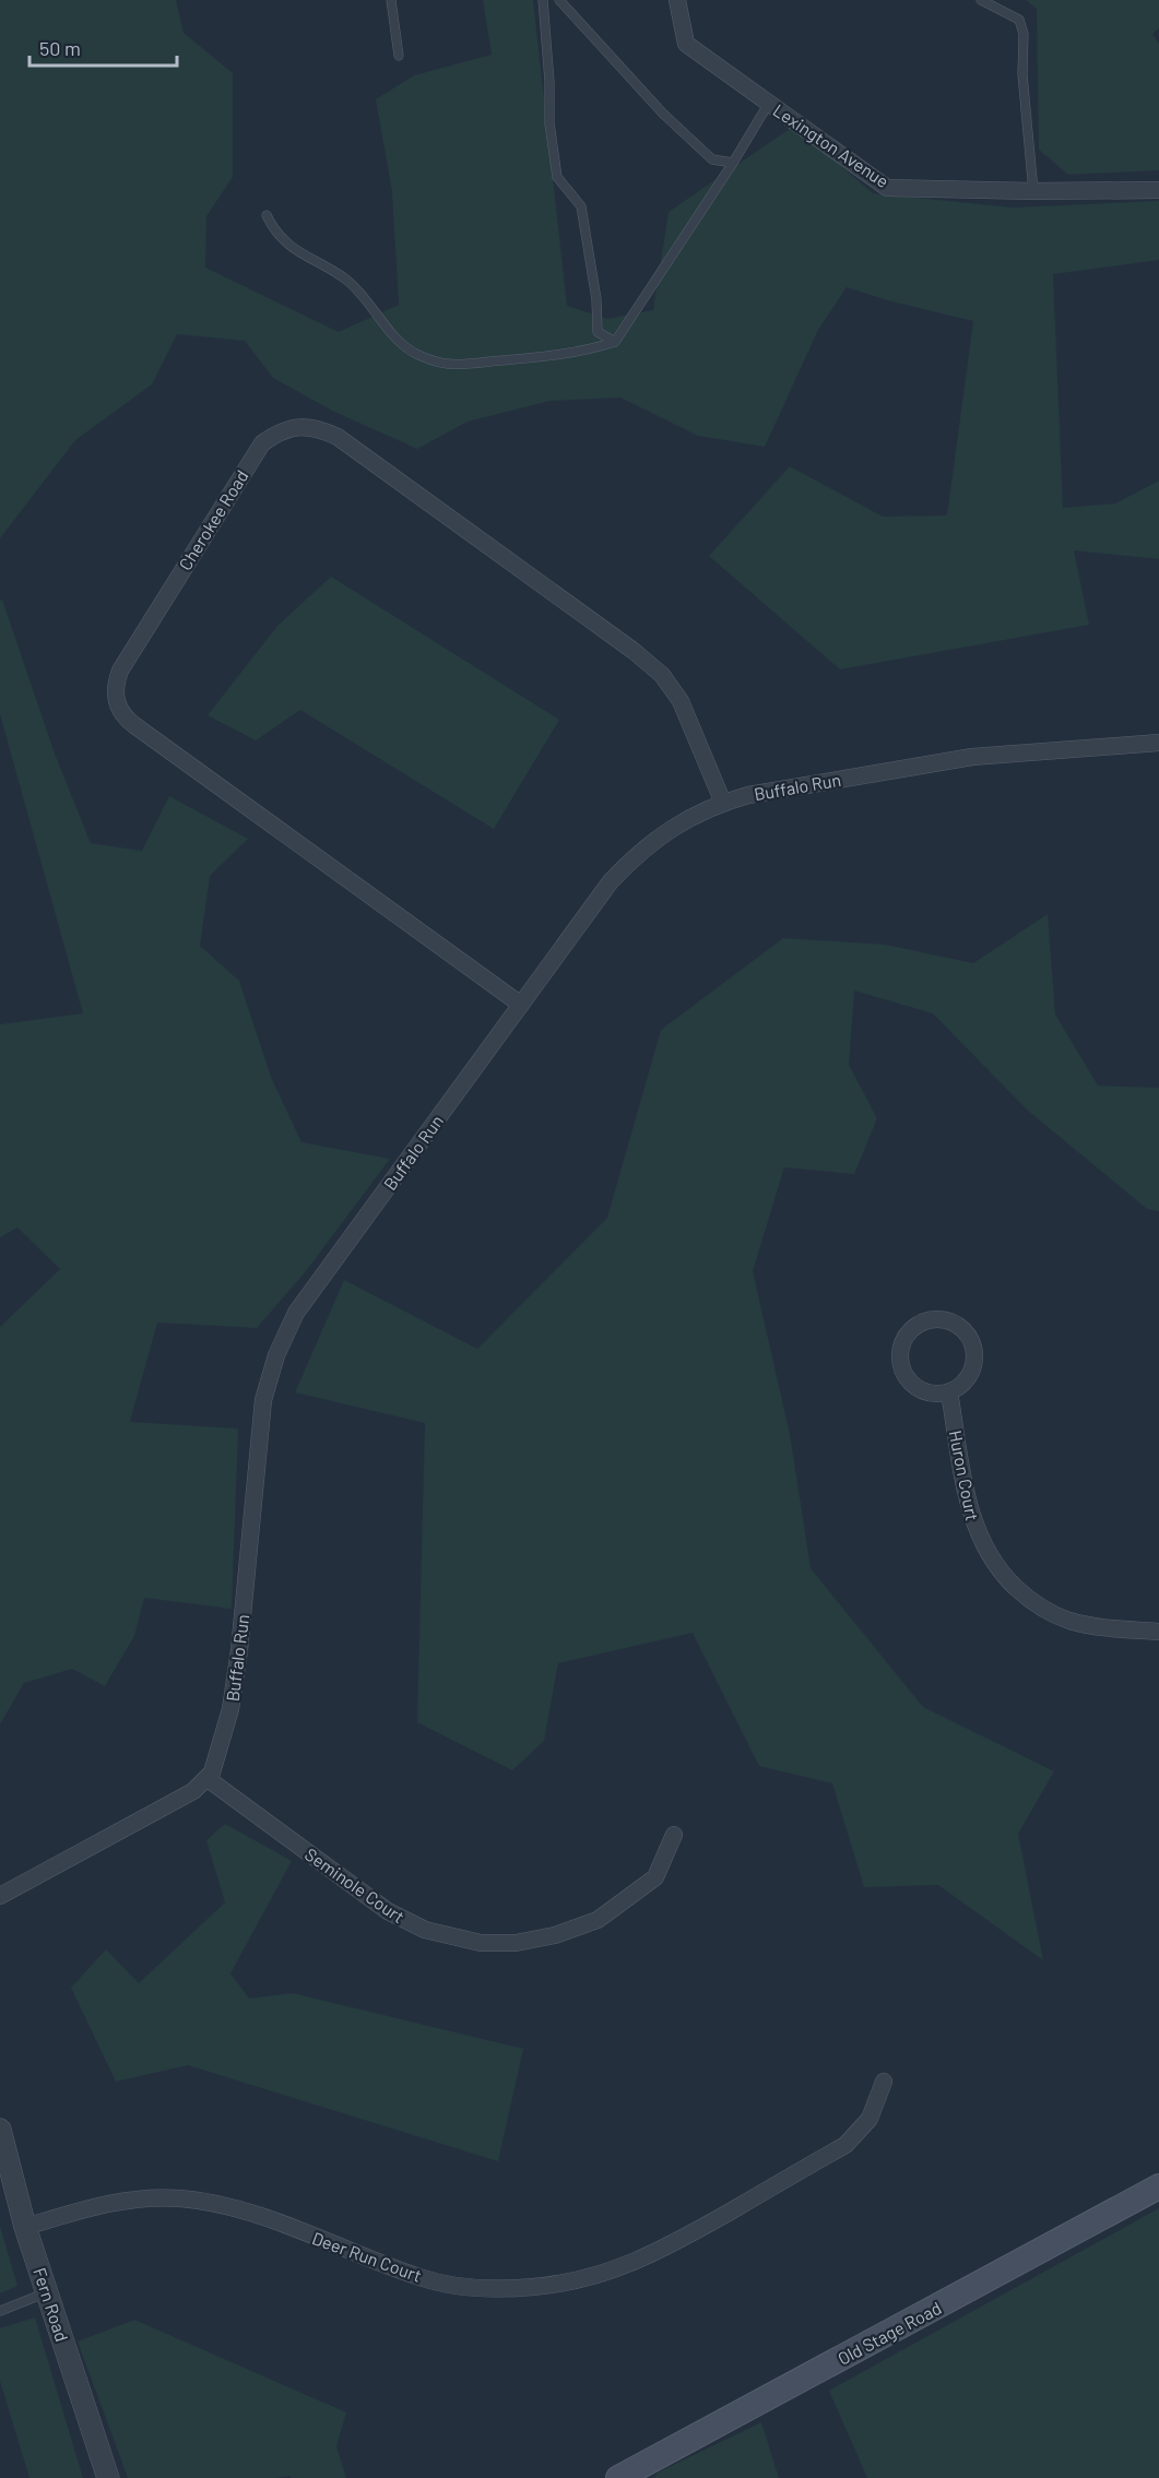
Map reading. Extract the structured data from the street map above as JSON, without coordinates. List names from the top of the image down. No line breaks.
{"streets":{"main road":["Old Stage Road"],"street":["Lexington Avenue","Cherokee Road","Buffalo Run","Huron Court","Seminole Court","Deer Run Court","Fern Road"]},"crossings":[["Cherokee Road","Buffalo Run"],["Buffalo Run","Seminole Court"],["Deer Run Court","Fern Road"]],"scale_bar":"50 m"}
